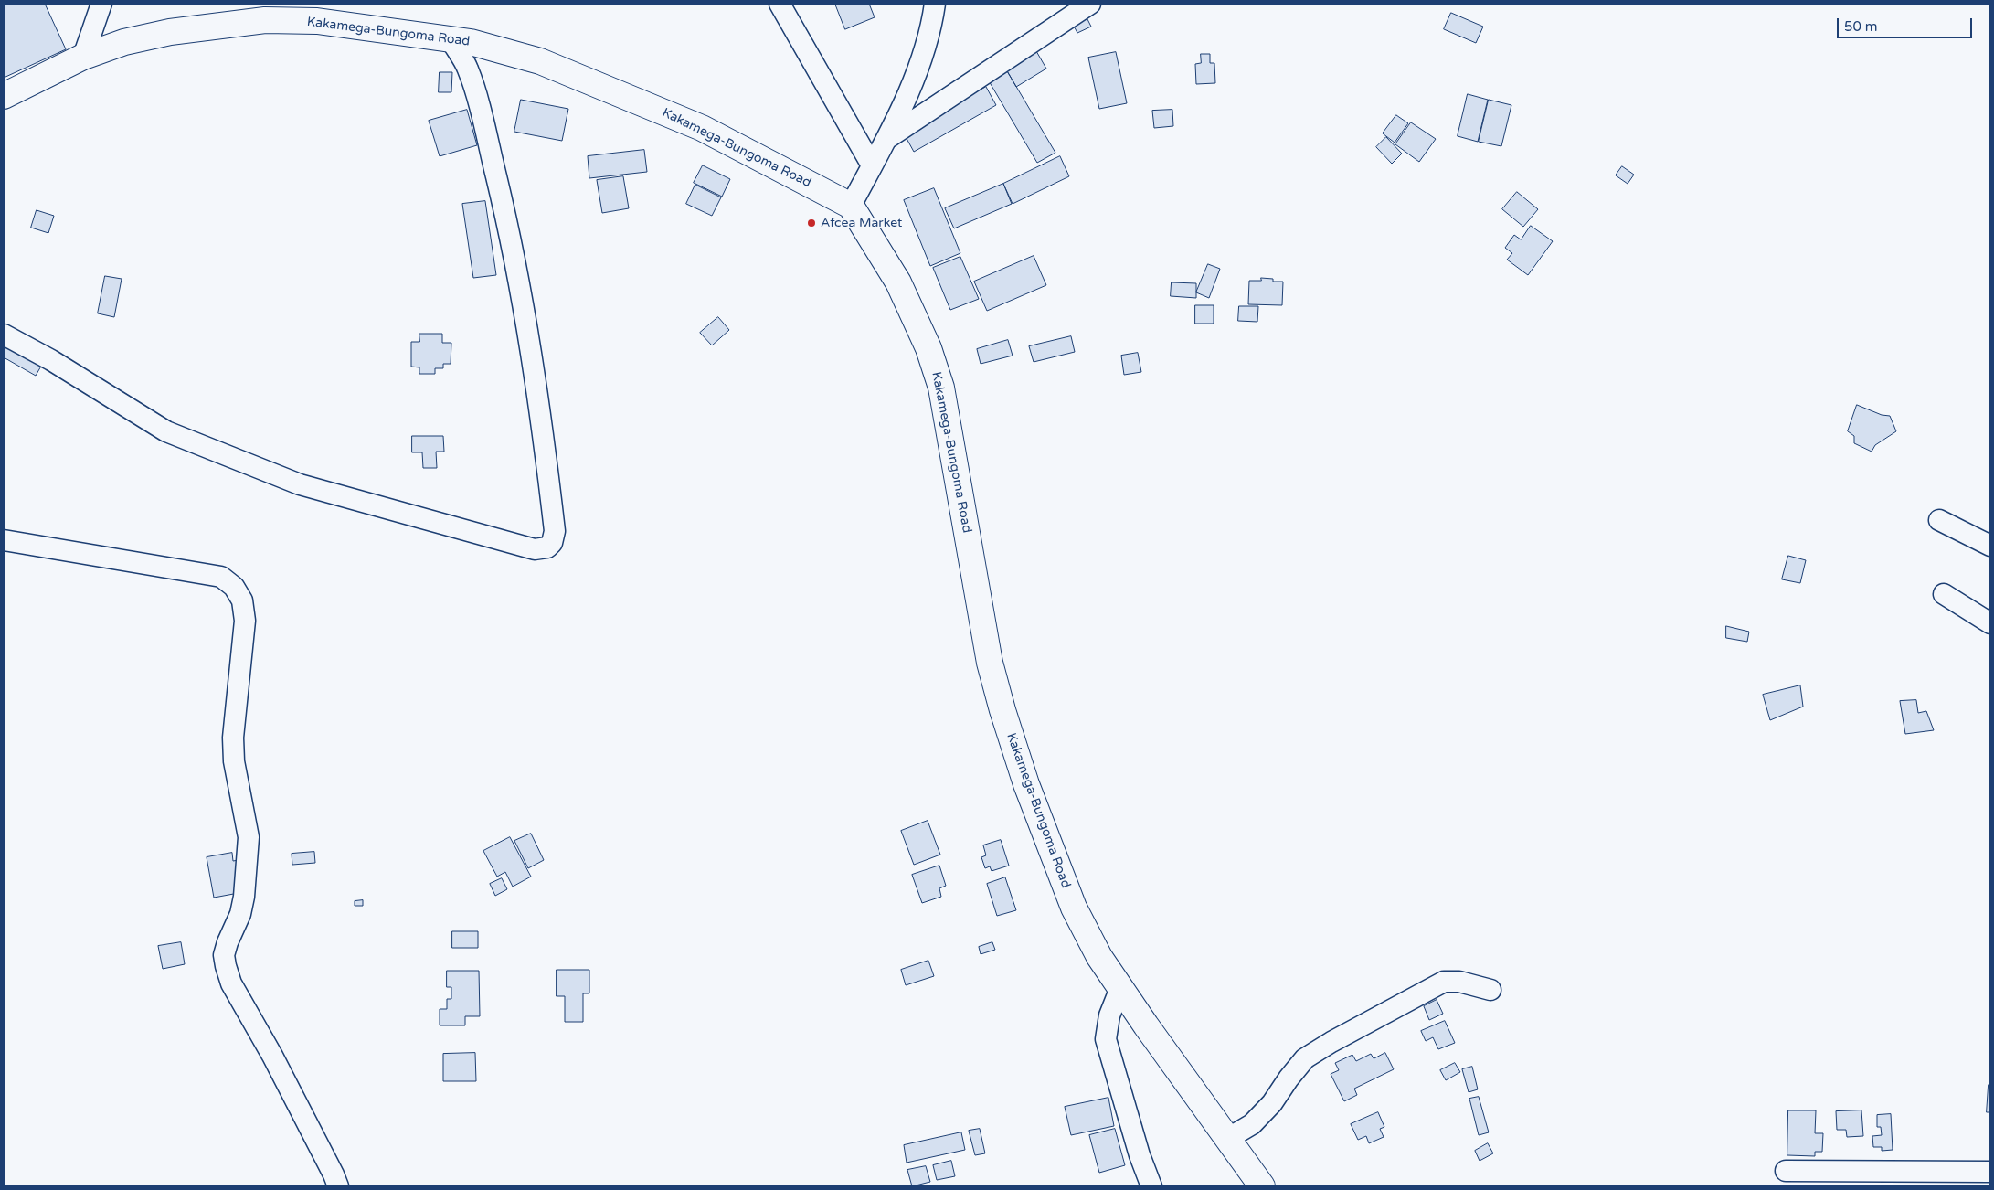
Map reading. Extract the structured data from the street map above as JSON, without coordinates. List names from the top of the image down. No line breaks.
{"streets":{"main road":["Kakamega-Bungoma Road"]},"places":["Afcea Market"],"scale_bar":"50 m"}
